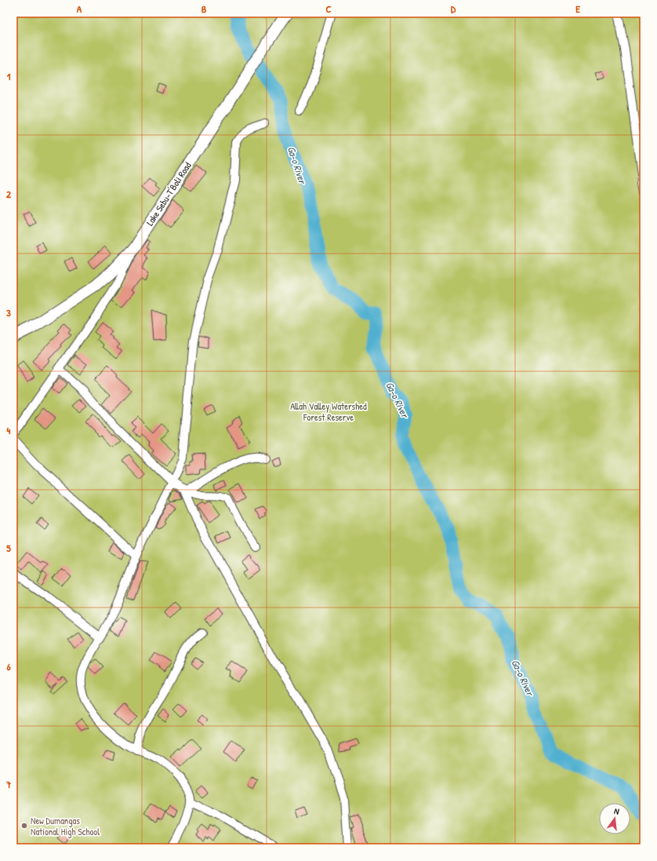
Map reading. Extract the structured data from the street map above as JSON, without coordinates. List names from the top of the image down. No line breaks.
{"streets":{"main road":["Lake Sebu-T'Boli Road"]},"water":["Ga-o River"],"parks":["Allah Valley Watershed Forest Reserve"],"places":["New Dumangas National High School"],"north":"top","grid":{"columns":["A","B","C","D","E"],"rows":["1","2","3","4","5","6","7"]}}
